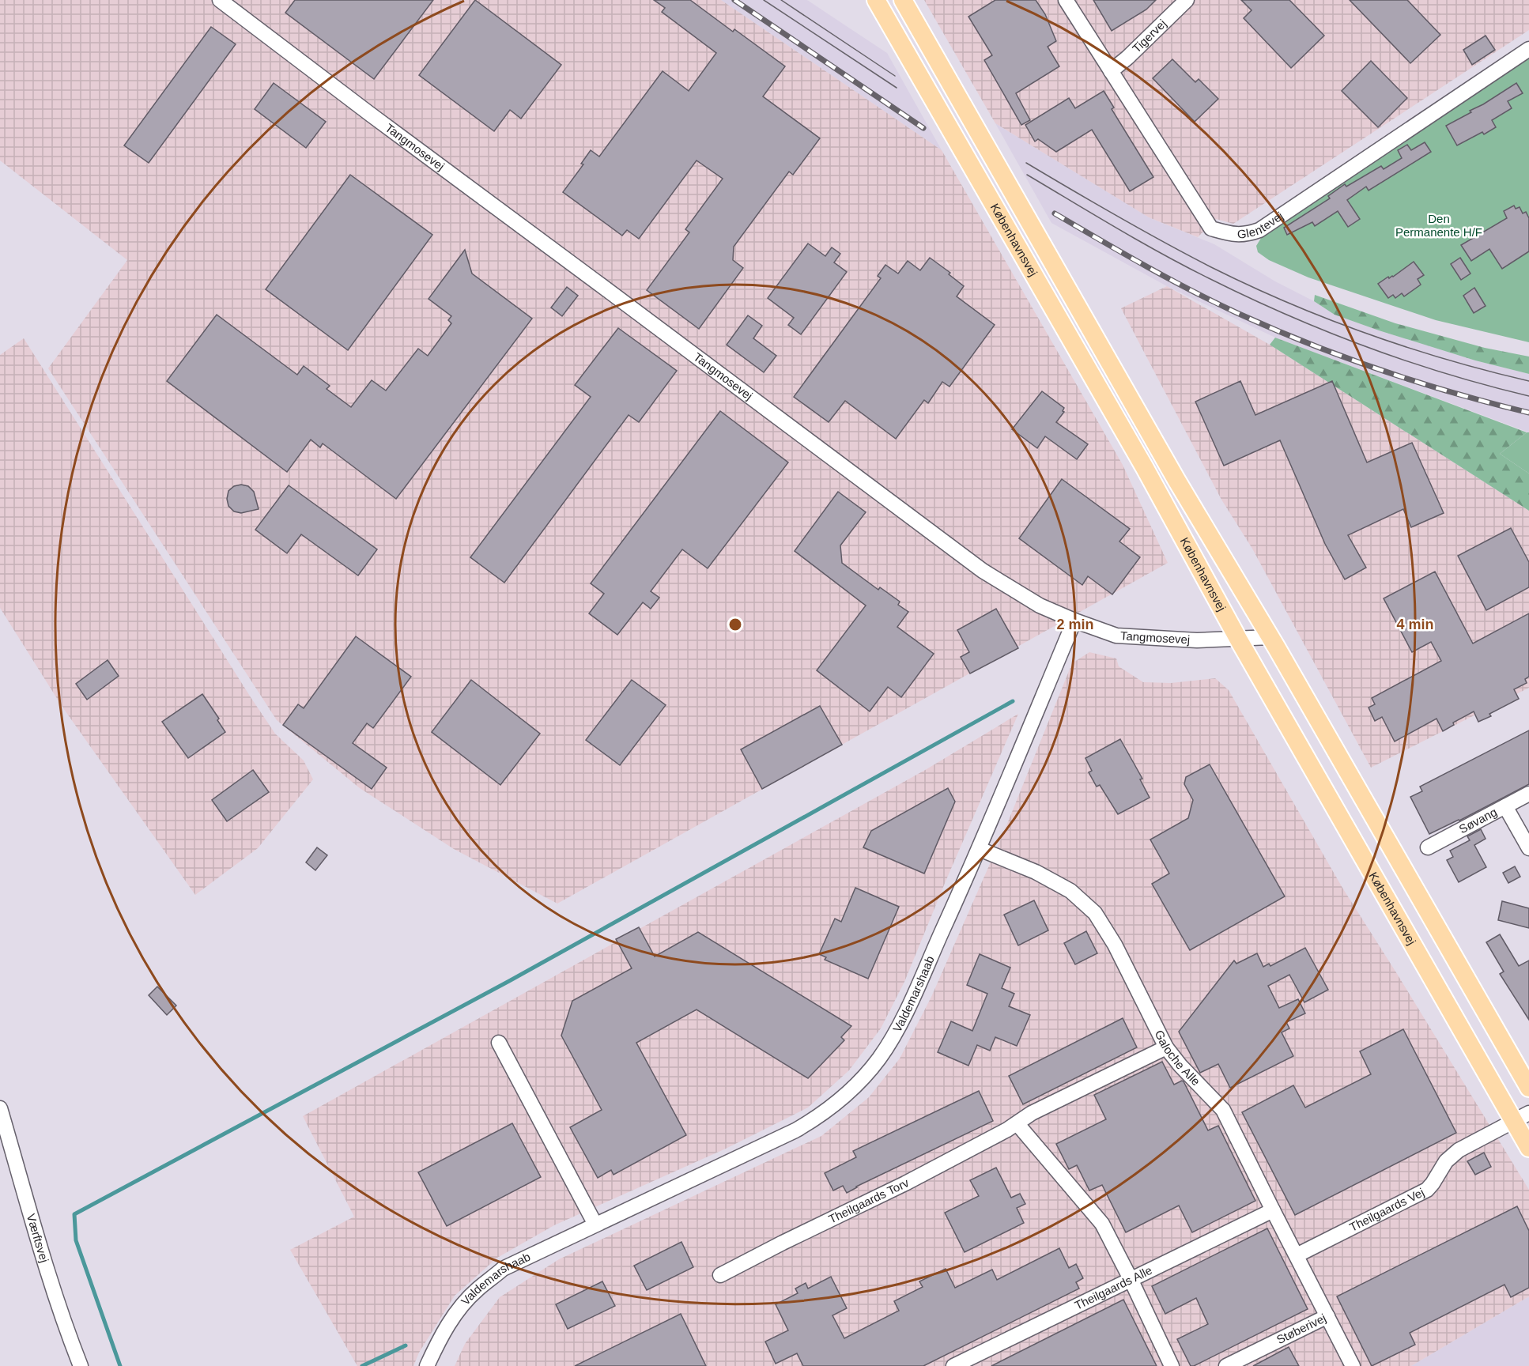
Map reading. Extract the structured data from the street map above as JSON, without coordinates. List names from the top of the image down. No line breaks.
{"streets":{"main road":["Københavnsvej"],"street":["Tigervej","Tangmosevej","Glentevej","Søvang","Valdemarshaab","Galoche Alle","Theilgaards Torv","Theilgaards Vej","Værftsvej","Theilgaards Alle","Støberivej"]},"crossings":[["Tigervej","Glentevej"],["Tangmosevej","Københavnsvej"],["Tangmosevej","Valdemarshaab"],["Københavnsvej","Theilgaards Vej"],["Valdemarshaab","Galoche Alle"],["Galoche Alle","Theilgaards Torv"],["Galoche Alle","Theilgaards Vej"],["Galoche Alle","Theilgaards Alle"],["Galoche Alle","Støberivej"]],"parks":["Den Permanente H/F"],"rings":["2 min","4 min"]}
